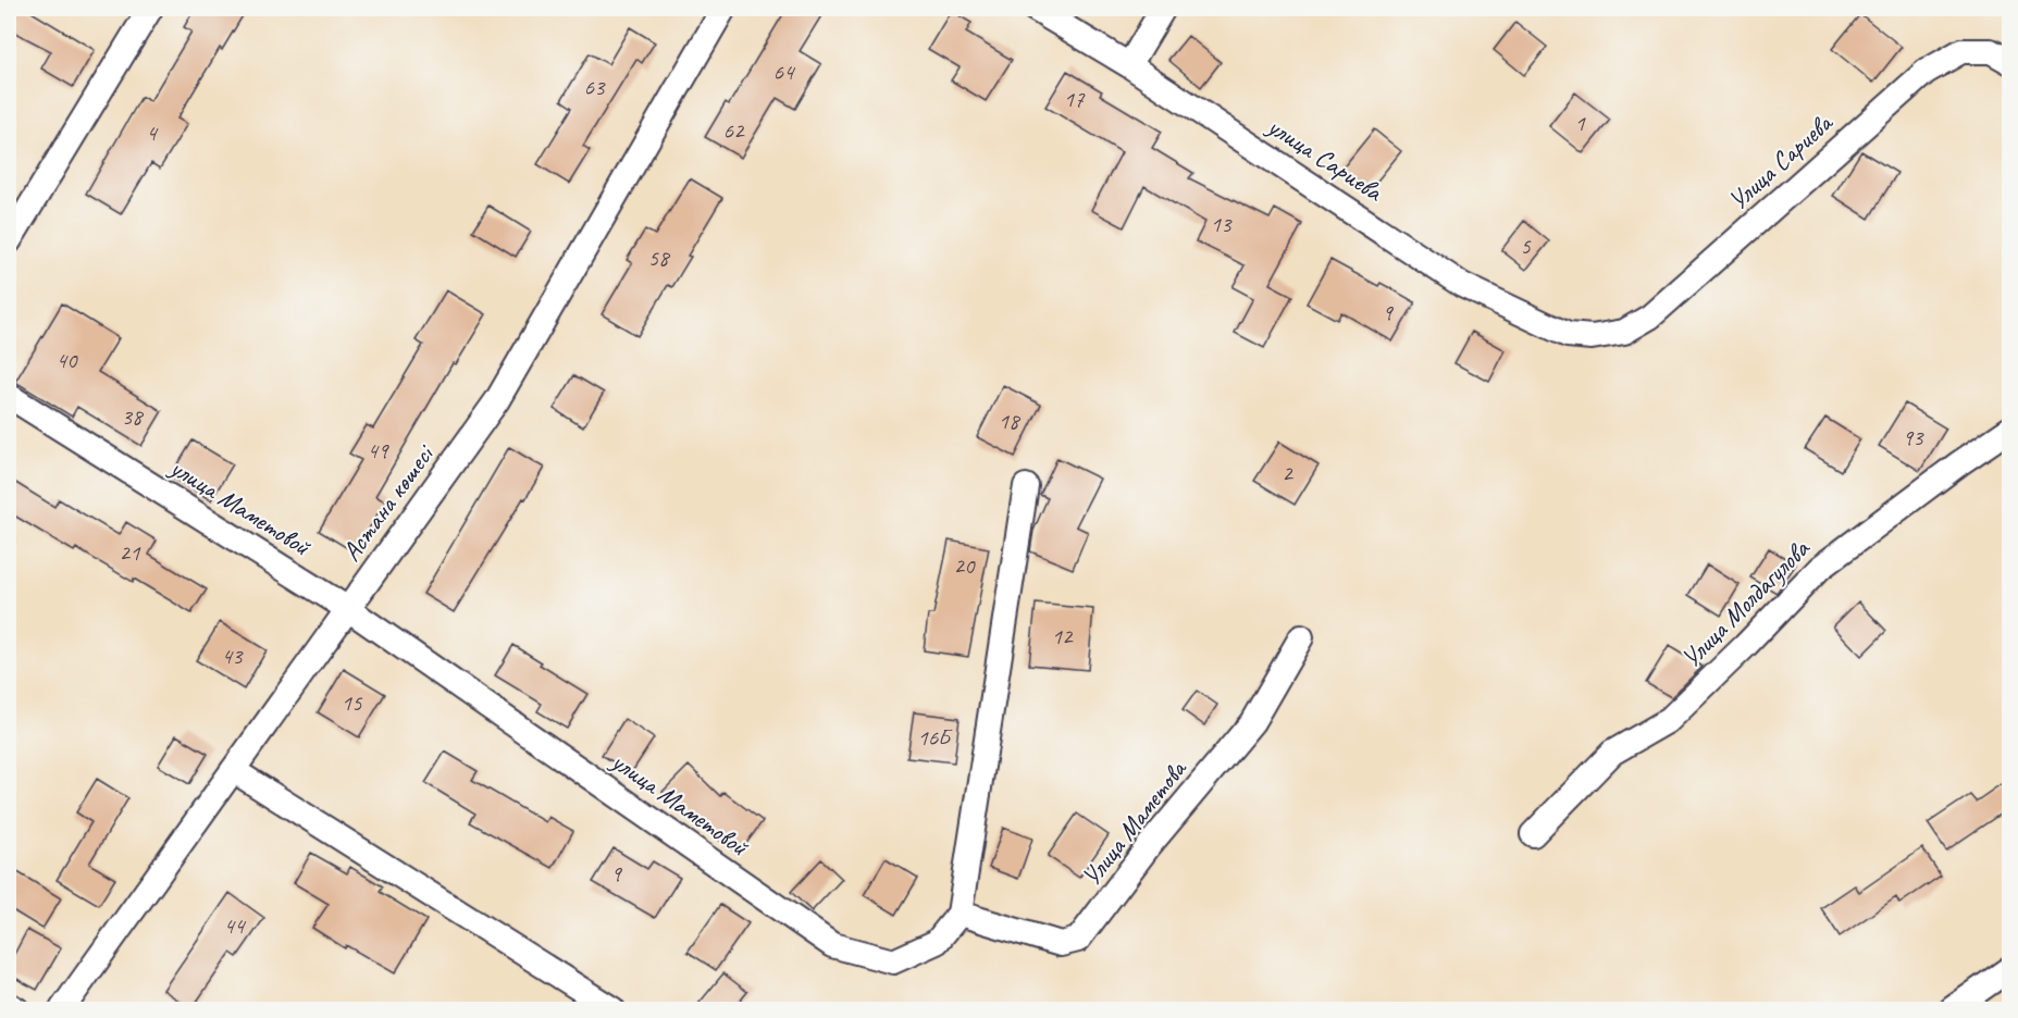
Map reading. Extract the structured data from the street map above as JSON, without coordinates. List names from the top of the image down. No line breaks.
{"streets":{"street":["улица Сариева","Улица Сариева","Астана көшесі","улица Маметовой","Улица Молдагулова","Улица Маметова"]},"crossings":[["улица Сариева","Улица Сариева"],["Астана көшесі","улица Маметовой"],["улица Маметовой","Улица Маметова"]],"house_numbers":["64","63","17","1","62","4","13","5","58","9","40","38","18","93","49","2","21","20","12","43","15","16Б","9","44"]}
